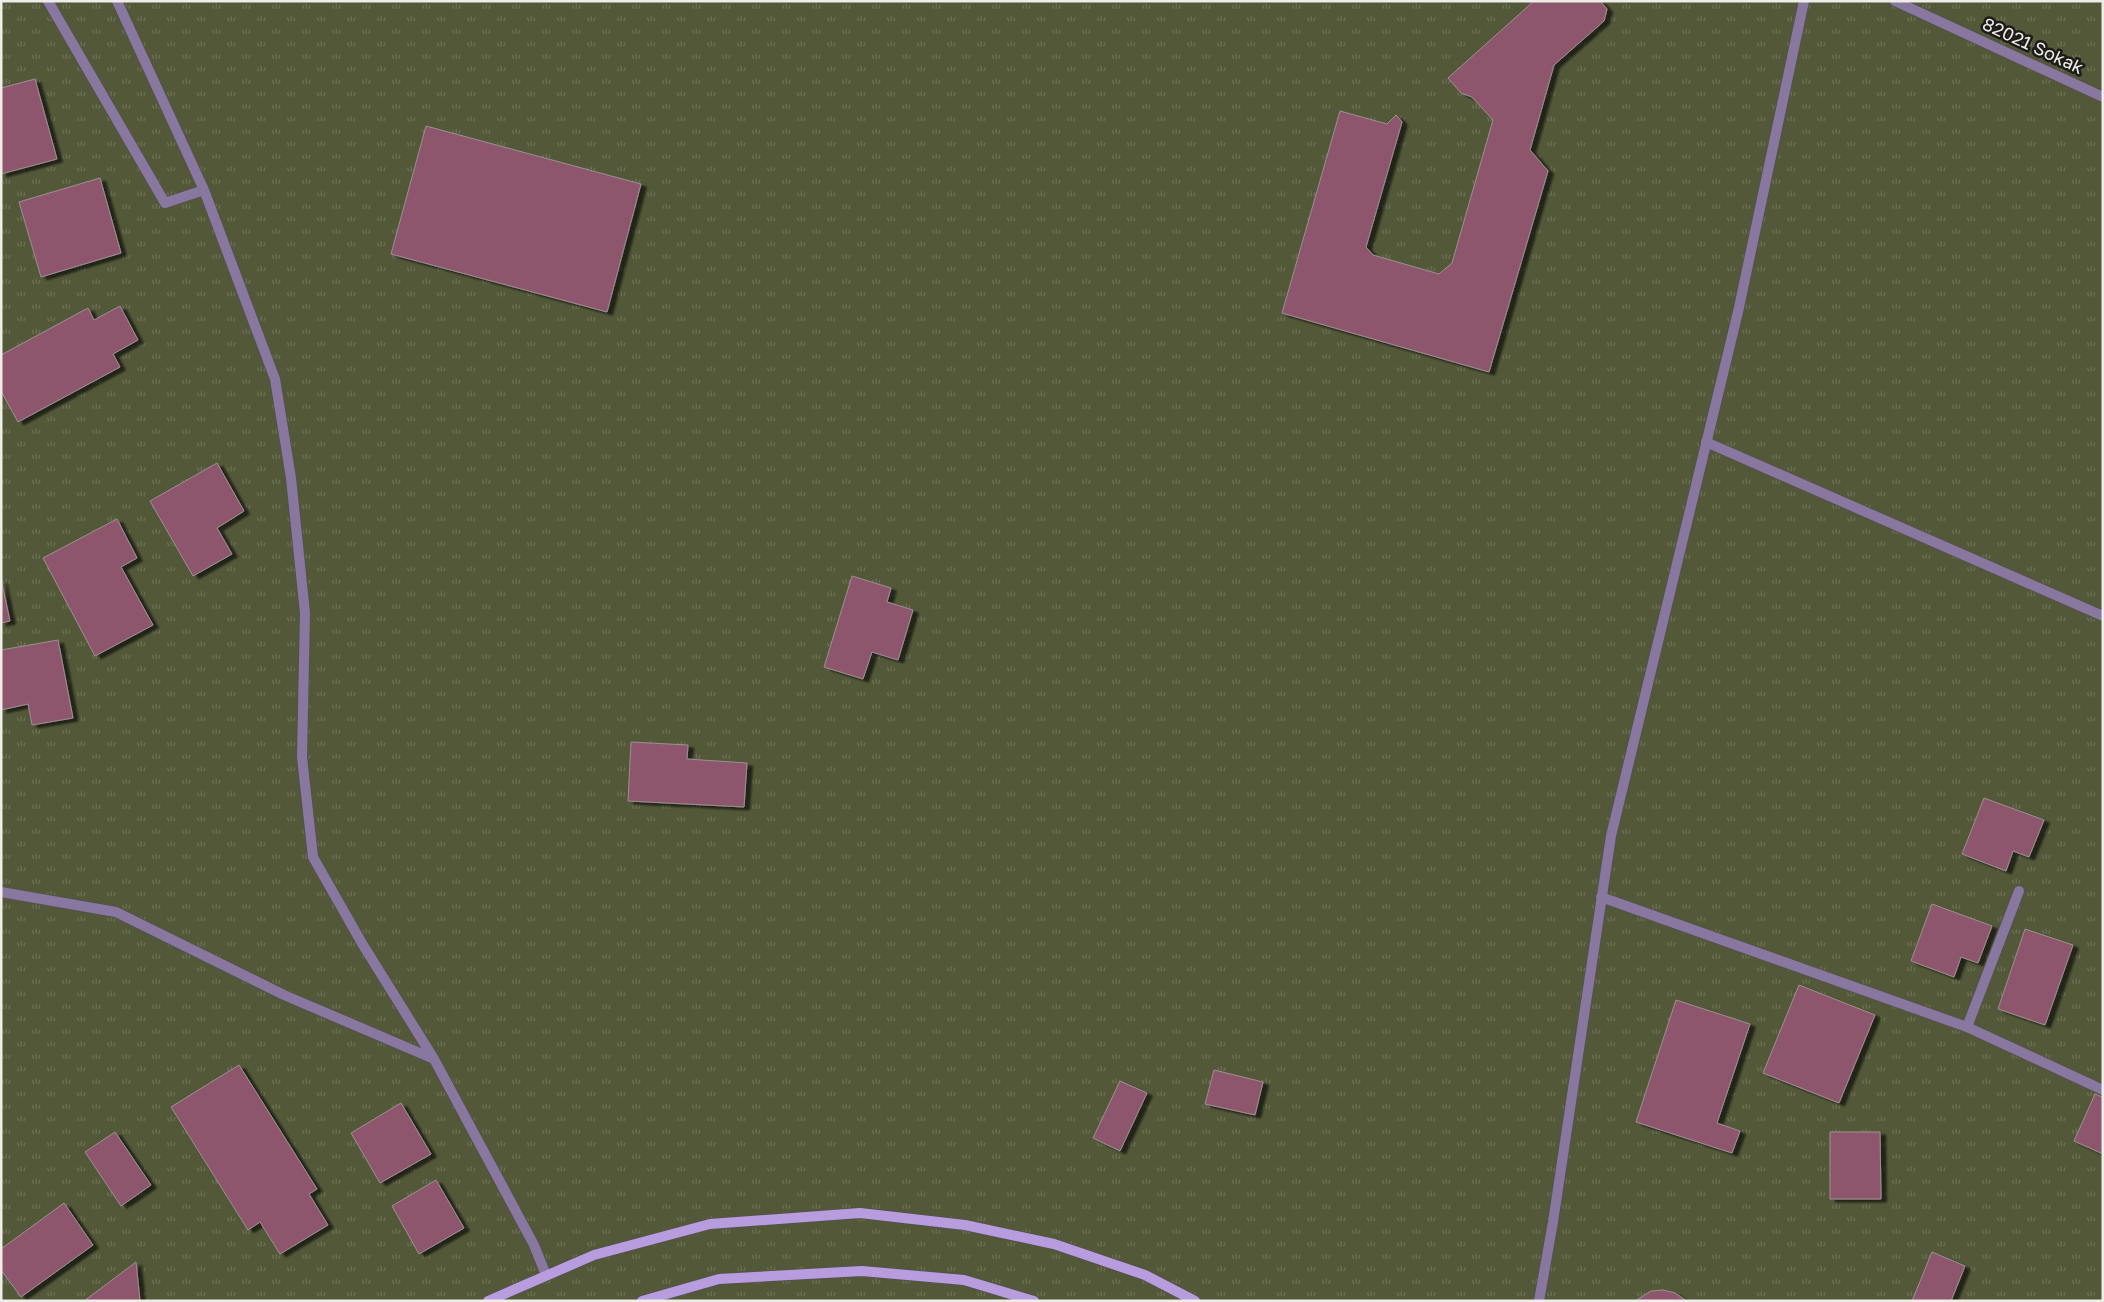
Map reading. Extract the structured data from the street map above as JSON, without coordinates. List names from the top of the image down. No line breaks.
{"streets":{"street":["82021 Sokak"]}}
